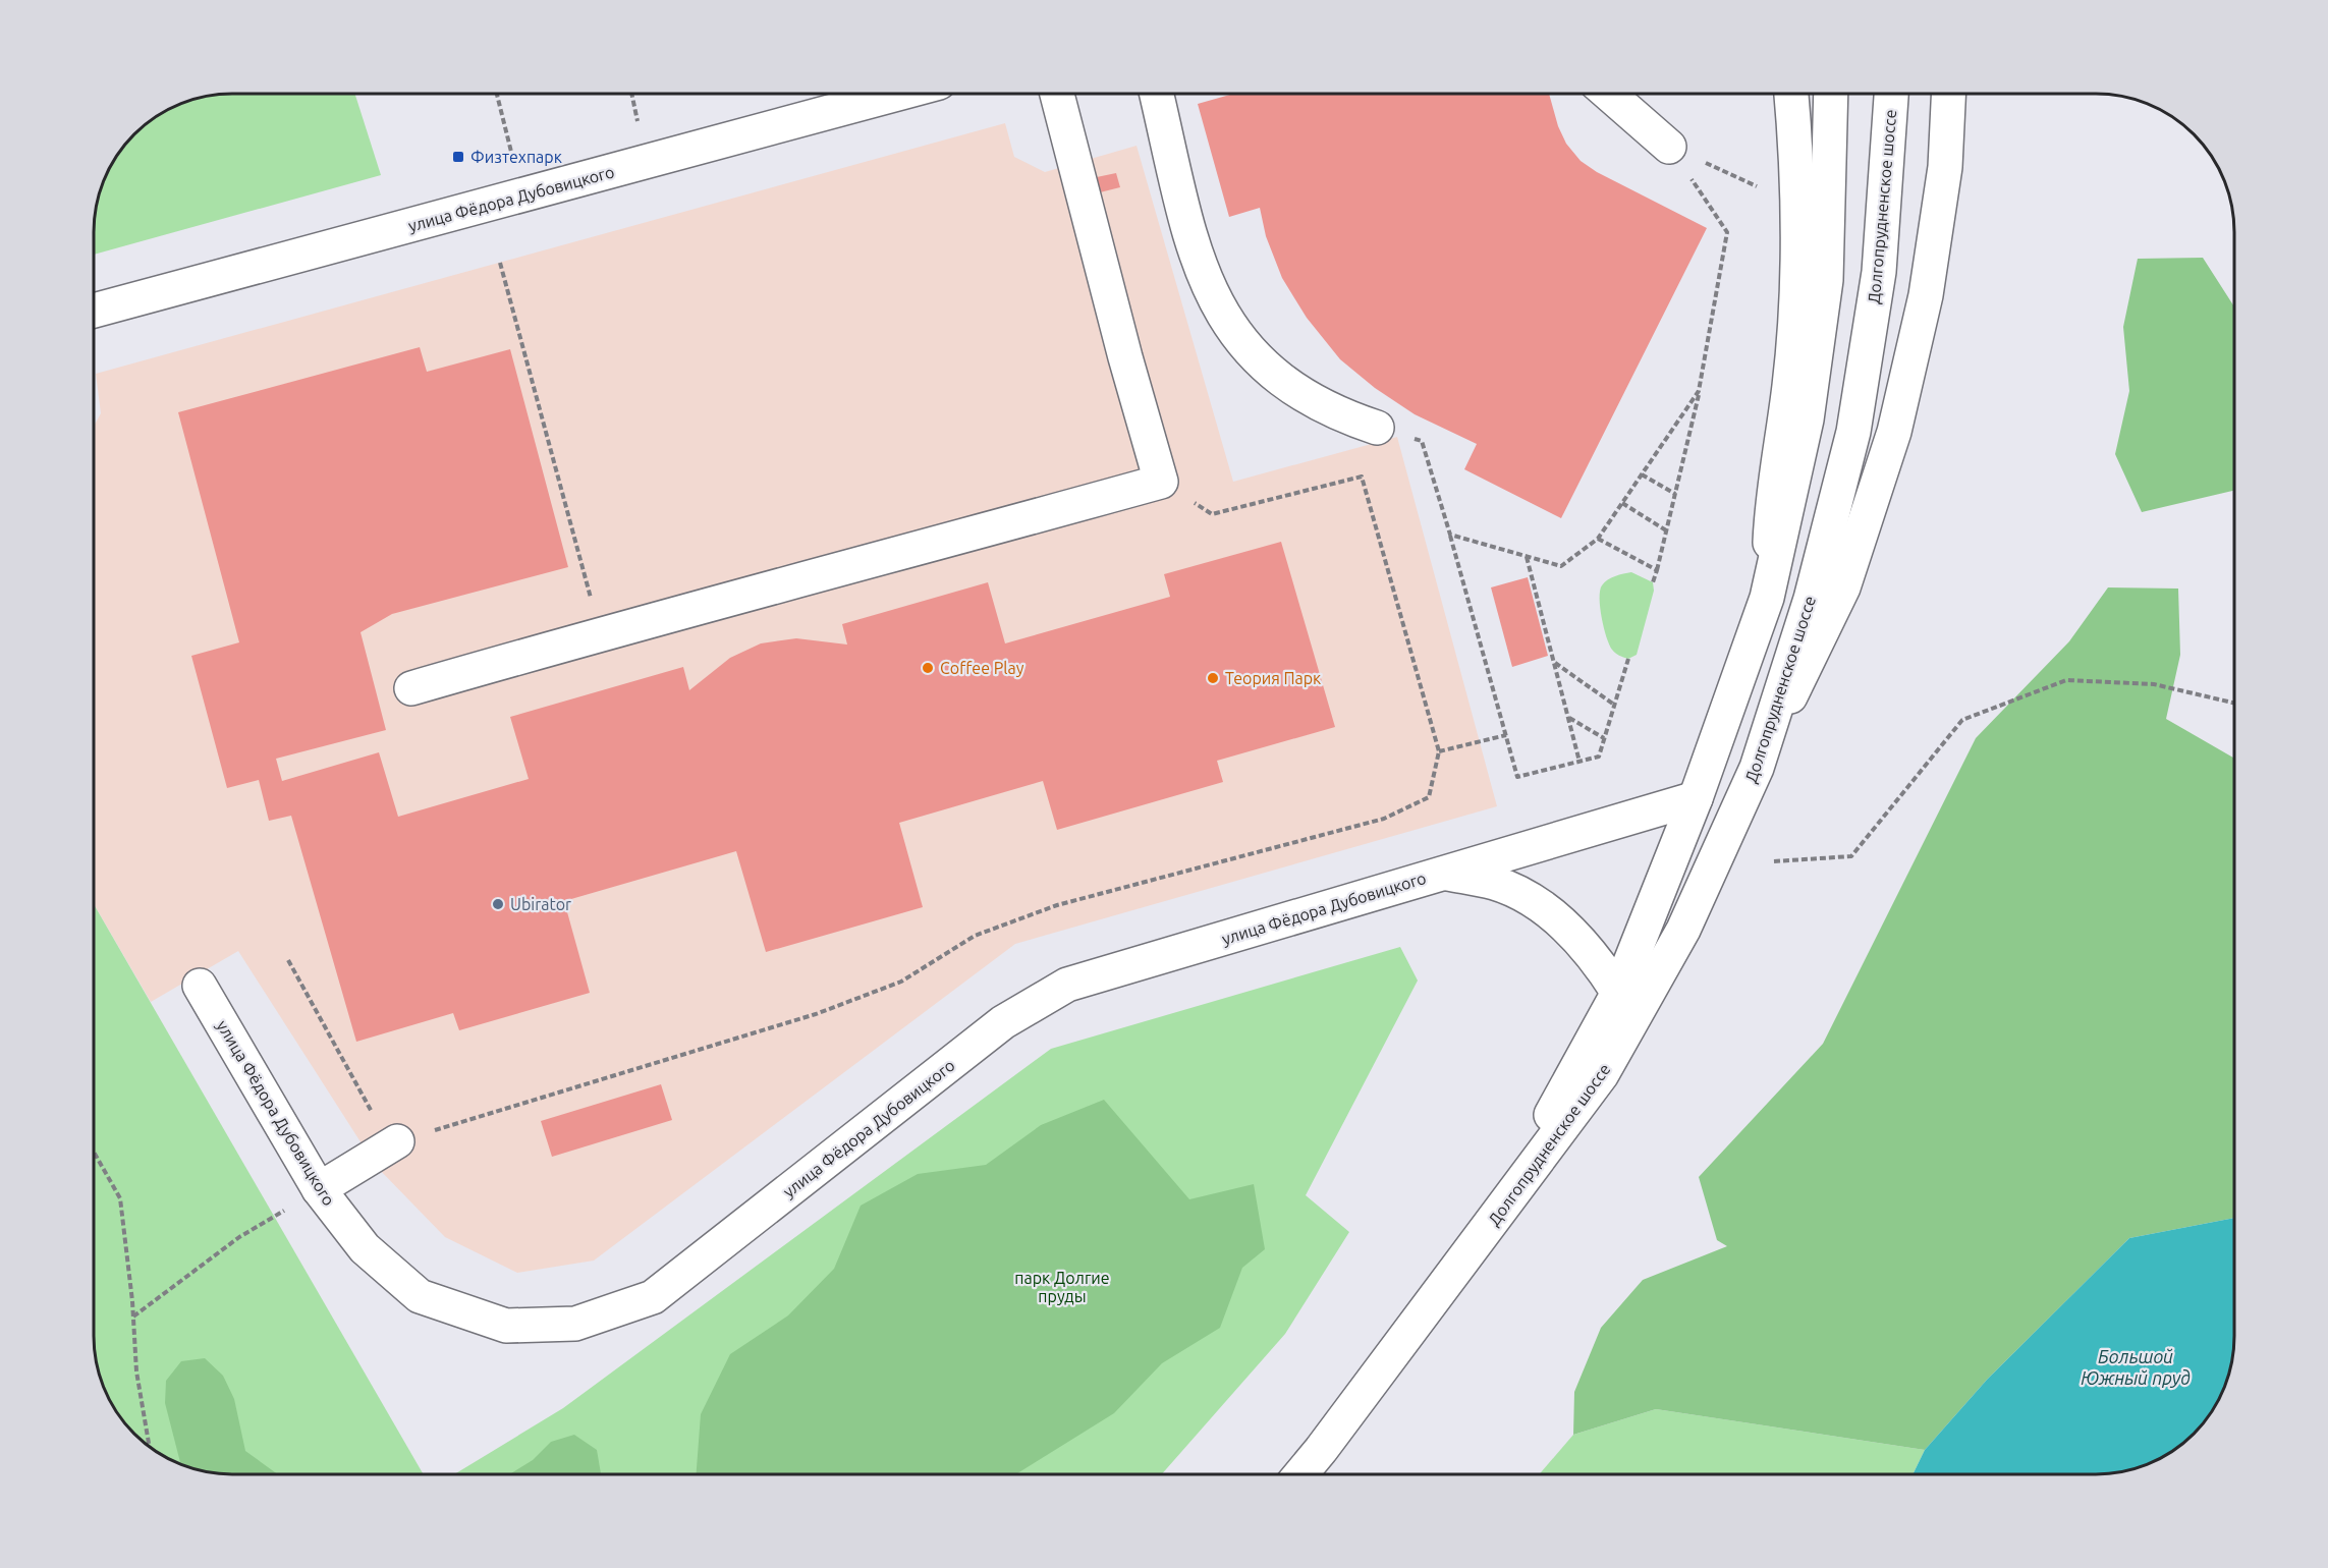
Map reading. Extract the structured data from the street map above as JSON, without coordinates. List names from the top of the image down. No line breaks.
{"streets":{"street":["улица Фёдора Дубовицкого","Долгопрудненское шоссе"]},"crossings":[["улица Фёдора Дубовицкого","Долгопрудненское шоссе"]],"water":["Большой Южный пруд"],"parks":["парк Долгие пруды"],"places":{"transit":["Физтехпарк"],"other":["Coffee Play","Теория Парк","Ubirator"]}}
